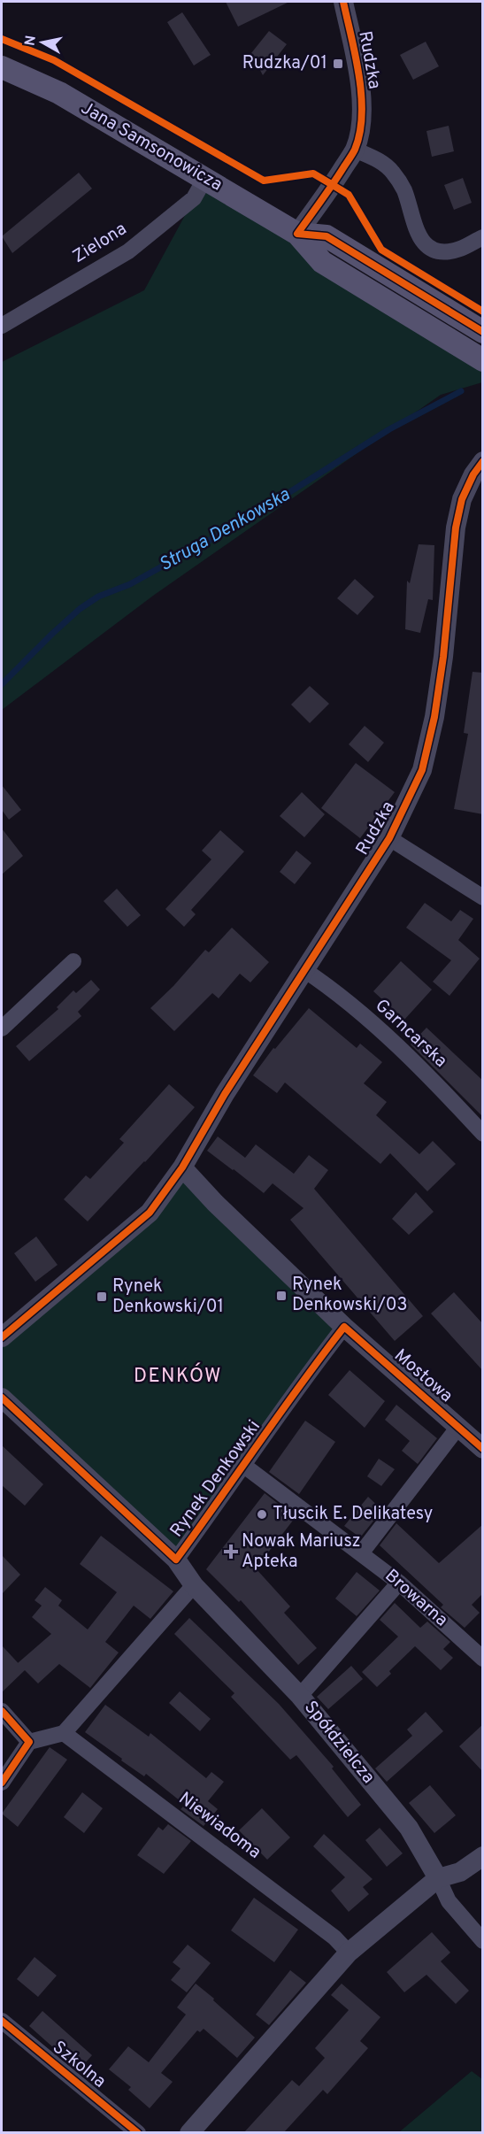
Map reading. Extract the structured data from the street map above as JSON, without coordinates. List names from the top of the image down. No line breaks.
{"streets":{"main road":["Jana Samsonowicza"],"street":["Rudzka","Zielona","Garncarska","Mostowa","Rynek Denkowski","Browarna","Spółdzielcza","Niewiadoma","Szkolna"]},"crossings":[["Rudzka","Jana Samsonowicza"],["Rudzka","Garncarska"],["Jana Samsonowicza","Zielona"],["Mostowa","Rynek Denkowski"],["Rynek Denkowski","Browarna"],["Rynek Denkowski","Spółdzielcza"]],"districts":["DENKÓW"],"water":["Struga Denkowska"],"places":{"transit":["Rudzka/01","Rynek Denkowski/03","Rynek Denkowski/01"],"other":["Tłuscik E. Delikatesy"],"health":["Nowak Mariusz Apteka"]},"north":"left"}
